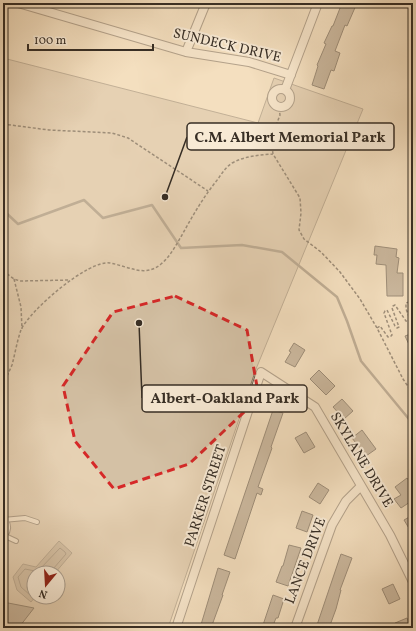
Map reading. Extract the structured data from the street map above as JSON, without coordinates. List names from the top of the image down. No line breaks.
{"streets":{"street":["SUNDECK DRIVE","SKYLANE DRIVE","PARKER STREET","LANCE DRIVE"]},"crossings":[["SKYLANE DRIVE","PARKER STREET"],["SKYLANE DRIVE","LANCE DRIVE"]],"places":["C.M. Albert Memorial Park","Albert-Oakland Park"],"scale_bar":"100 m","north":"bottom"}
